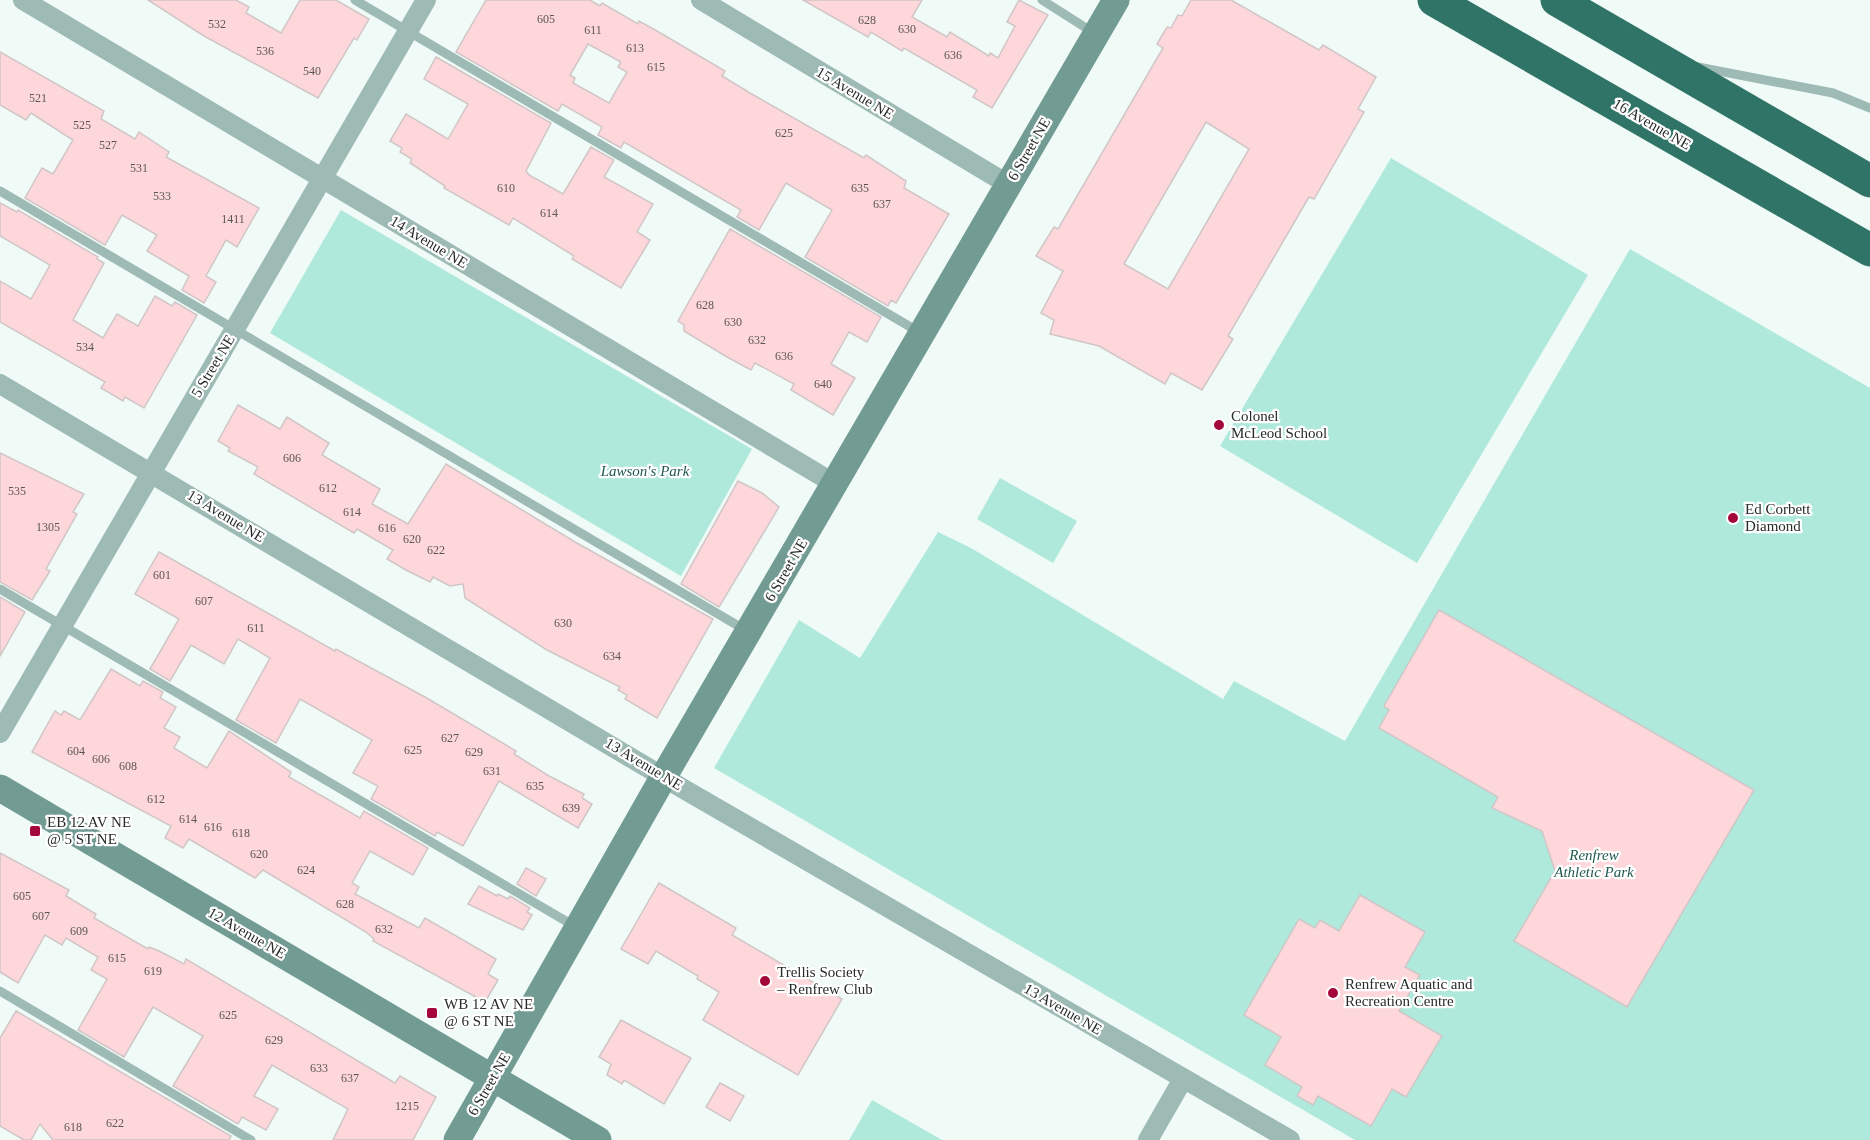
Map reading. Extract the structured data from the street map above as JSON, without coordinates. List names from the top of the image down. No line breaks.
{"streets":{"highway":["16 Avenue NE"],"street":["15 Avenue NE","6 Street NE","14 Avenue NE","5 Street NE","13 Avenue NE","12 Avenue NE"]},"crossings":[["15 Avenue NE","6 Street NE"],["6 Street NE","14 Avenue NE"],["6 Street NE","13 Avenue NE"],["6 Street NE","12 Avenue NE"],["14 Avenue NE","5 Street NE"],["5 Street NE","13 Avenue NE"]],"parks":["Lawson's Park","Renfrew Athletic Park"],"places":{"other":["Colonel McLeod School","Ed Corbett Diamond","Trellis Society – Renfrew Club","Renfrew Aquatic and Recreation Centre"],"transit":["EB 12 AV NE @ 5 ST NE","WB 12 AV NE @ 6 ST NE"]},"house_numbers":["605","628","532","630","611","613","536","636","615","540","521","525","625","527","531","610","635","533","637","614","1411","628","630","632","534","636","640","606","612","535","614","1305","616","620","622","601","607","630","611","634","627","625","604","629","606","608","631","635","612","639","614","616","618","620","624","605","628","607","632","609","615","619","625","629","633","637","1215","622","618"]}
